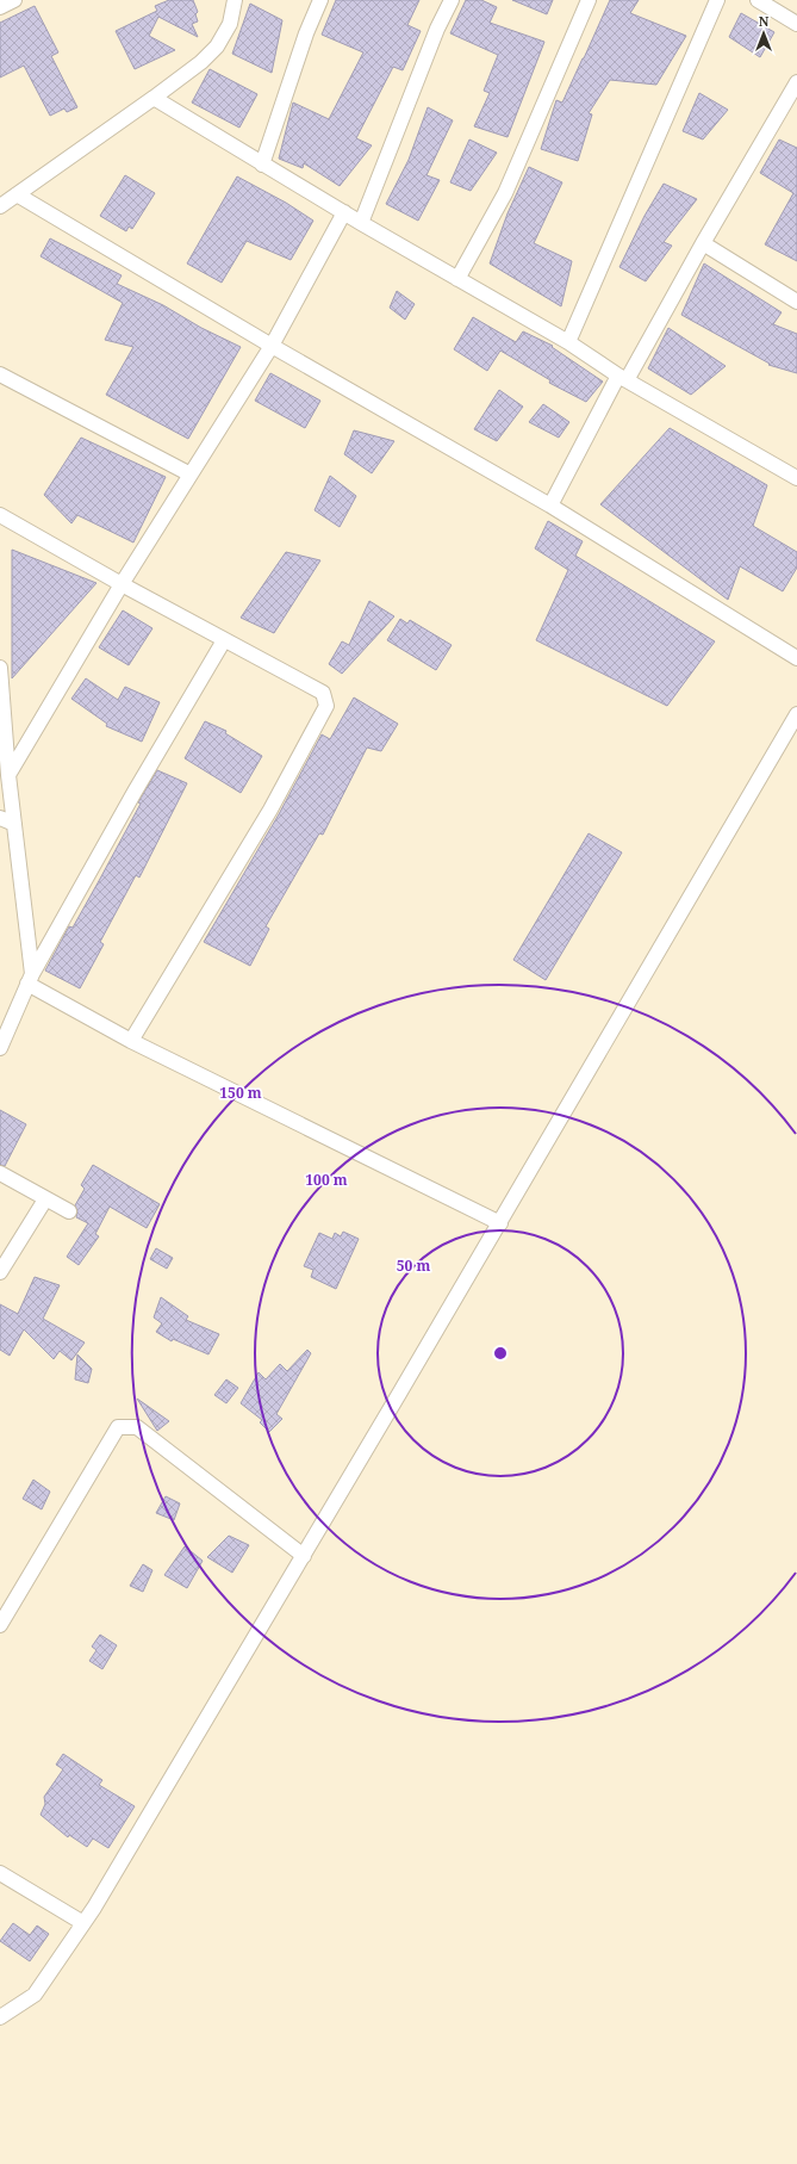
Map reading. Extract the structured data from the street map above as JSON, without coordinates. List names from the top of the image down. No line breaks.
{"north":"top","rings":["150 m","100 m","50 m"]}
